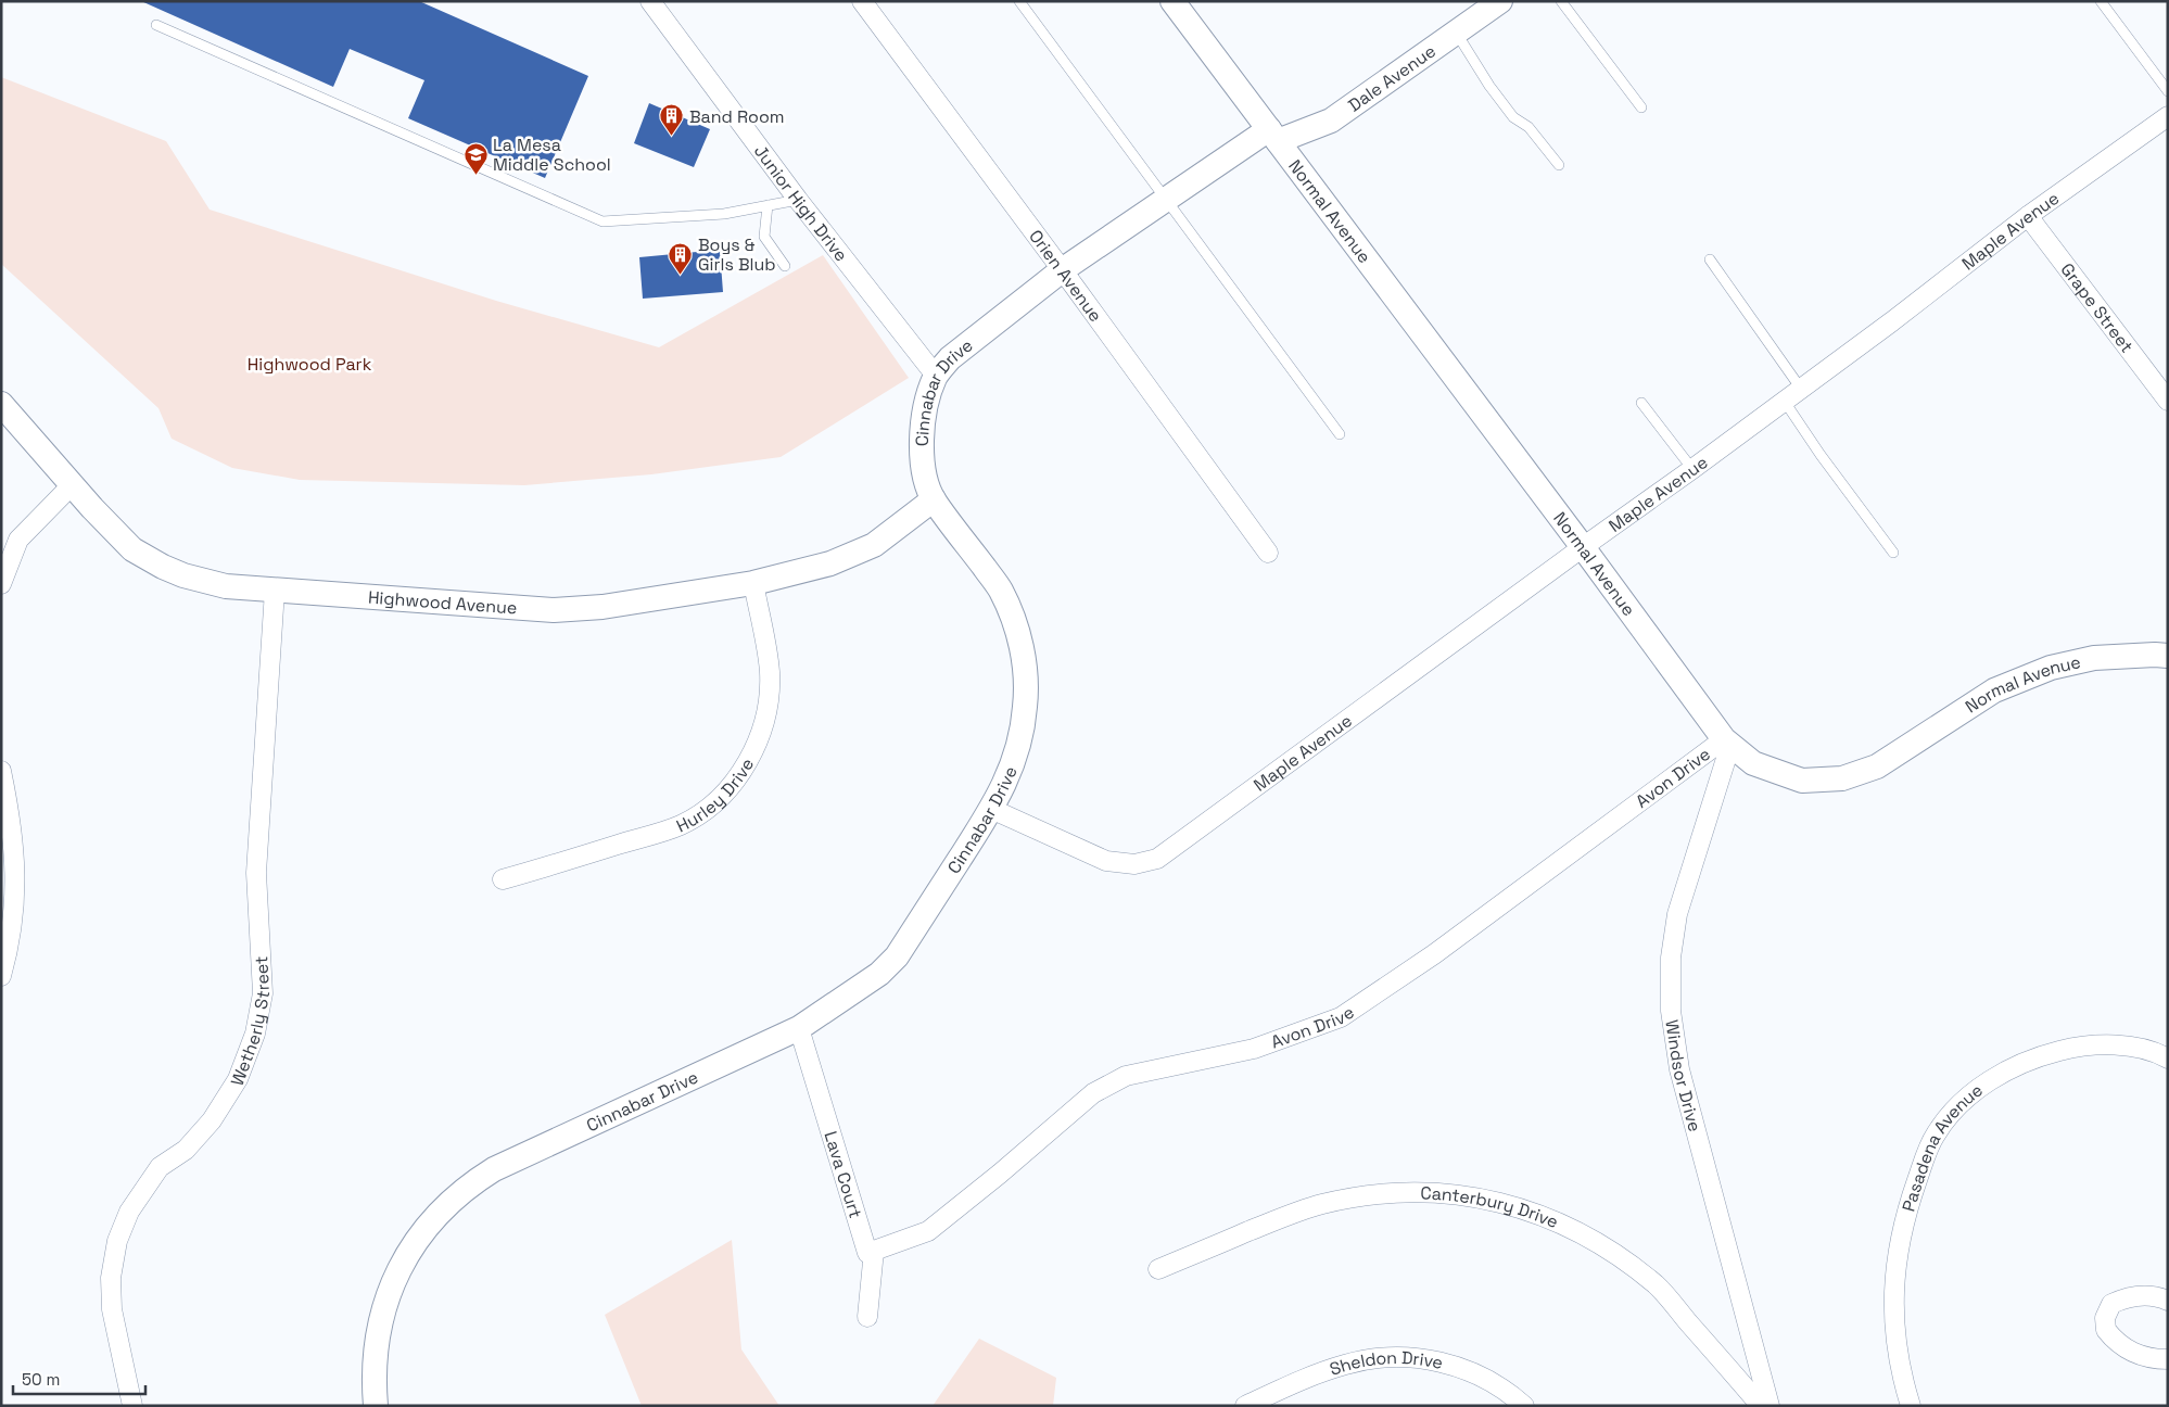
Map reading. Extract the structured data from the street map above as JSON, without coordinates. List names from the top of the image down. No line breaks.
{"streets":{"street":["Dale Avenue","Junior High Drive","Normal Avenue","Maple Avenue","Orien Avenue","Grape Street","Cinnabar Drive","Highwood Avenue","Avon Drive","Hurley Drive","Wetherly Street","Windsor Drive","Pasadena Avenue","Lava Court","Canterbury Drive","Sheldon Drive"]},"crossings":[["Dale Avenue","Normal Avenue"],["Dale Avenue","Cinnabar Drive"],["Junior High Drive","Cinnabar Drive"],["Normal Avenue","Maple Avenue"],["Normal Avenue","Cinnabar Drive"],["Normal Avenue","Avon Drive"],["Normal Avenue","Windsor Drive"],["Maple Avenue","Grape Street"],["Maple Avenue","Cinnabar Drive"],["Orien Avenue","Cinnabar Drive"],["Cinnabar Drive","Highwood Avenue"],["Cinnabar Drive","Lava Court"],["Highwood Avenue","Hurley Drive"],["Highwood Avenue","Wetherly Street"],["Avon Drive","Windsor Drive"],["Avon Drive","Lava Court"]],"parks":["Highwood Park"],"places":{"building":["Band Room","Boys & Girls Blub"],"school or university":["La Mesa Middle School"]},"scale_bar":"50 m"}
